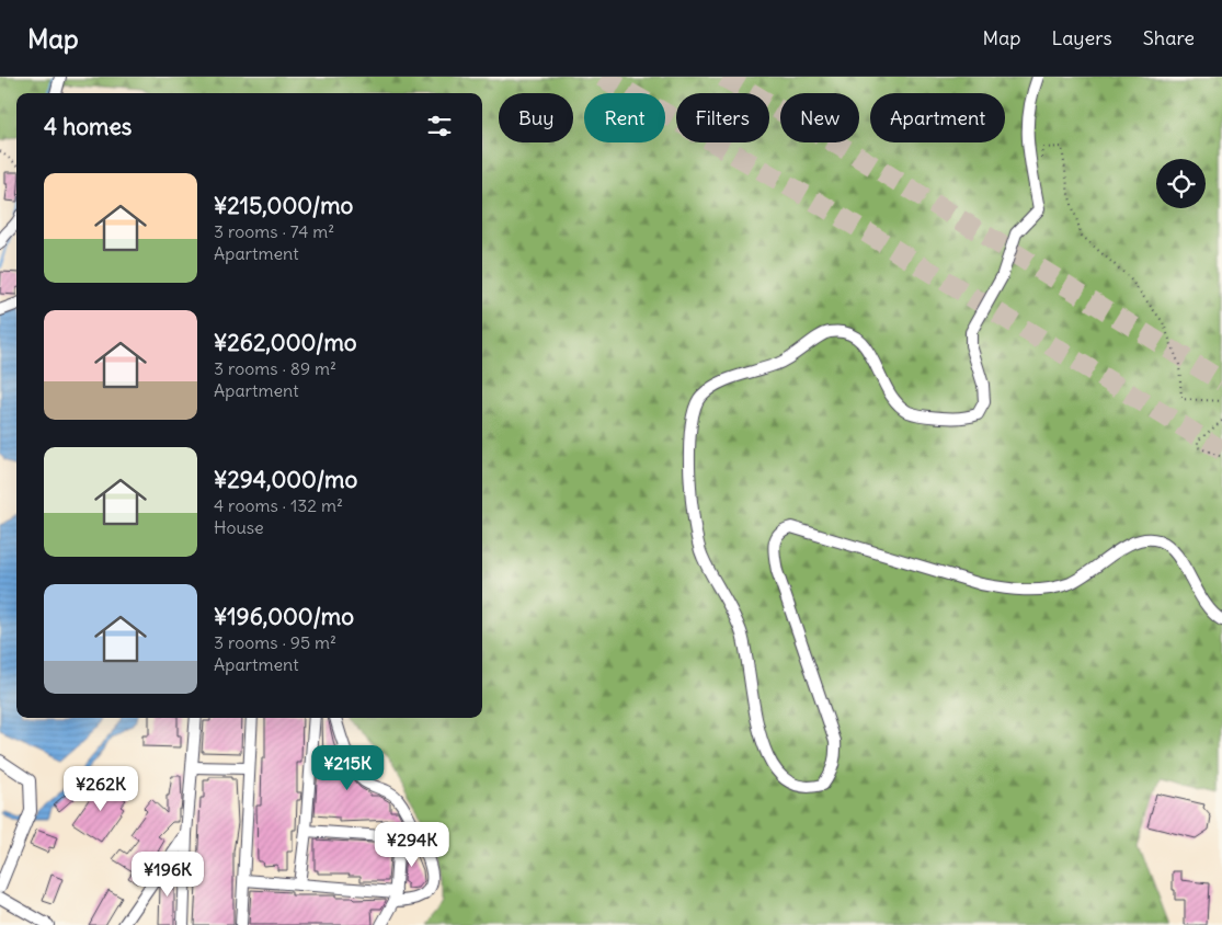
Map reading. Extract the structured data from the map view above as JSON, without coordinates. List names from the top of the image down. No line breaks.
{"page":{"header":"Map","nav":["Map","Layers","Share"],"chip":["Buy","Rent","Filters","New","Apartment"],"heading":"4 homes","list":[{"name":"¥215,000/mo","note":"3 rooms · 74 m² · Apartment"},{"name":"¥262,000/mo","note":"3 rooms · 89 m² · Apartment"},{"name":"¥294,000/mo","note":"4 rooms · 132 m² · House"},{"name":"¥196,000/mo","note":"3 rooms · 95 m² · Apartment"}],"price":["¥215K","¥262K","¥294K","¥196K"]}}
